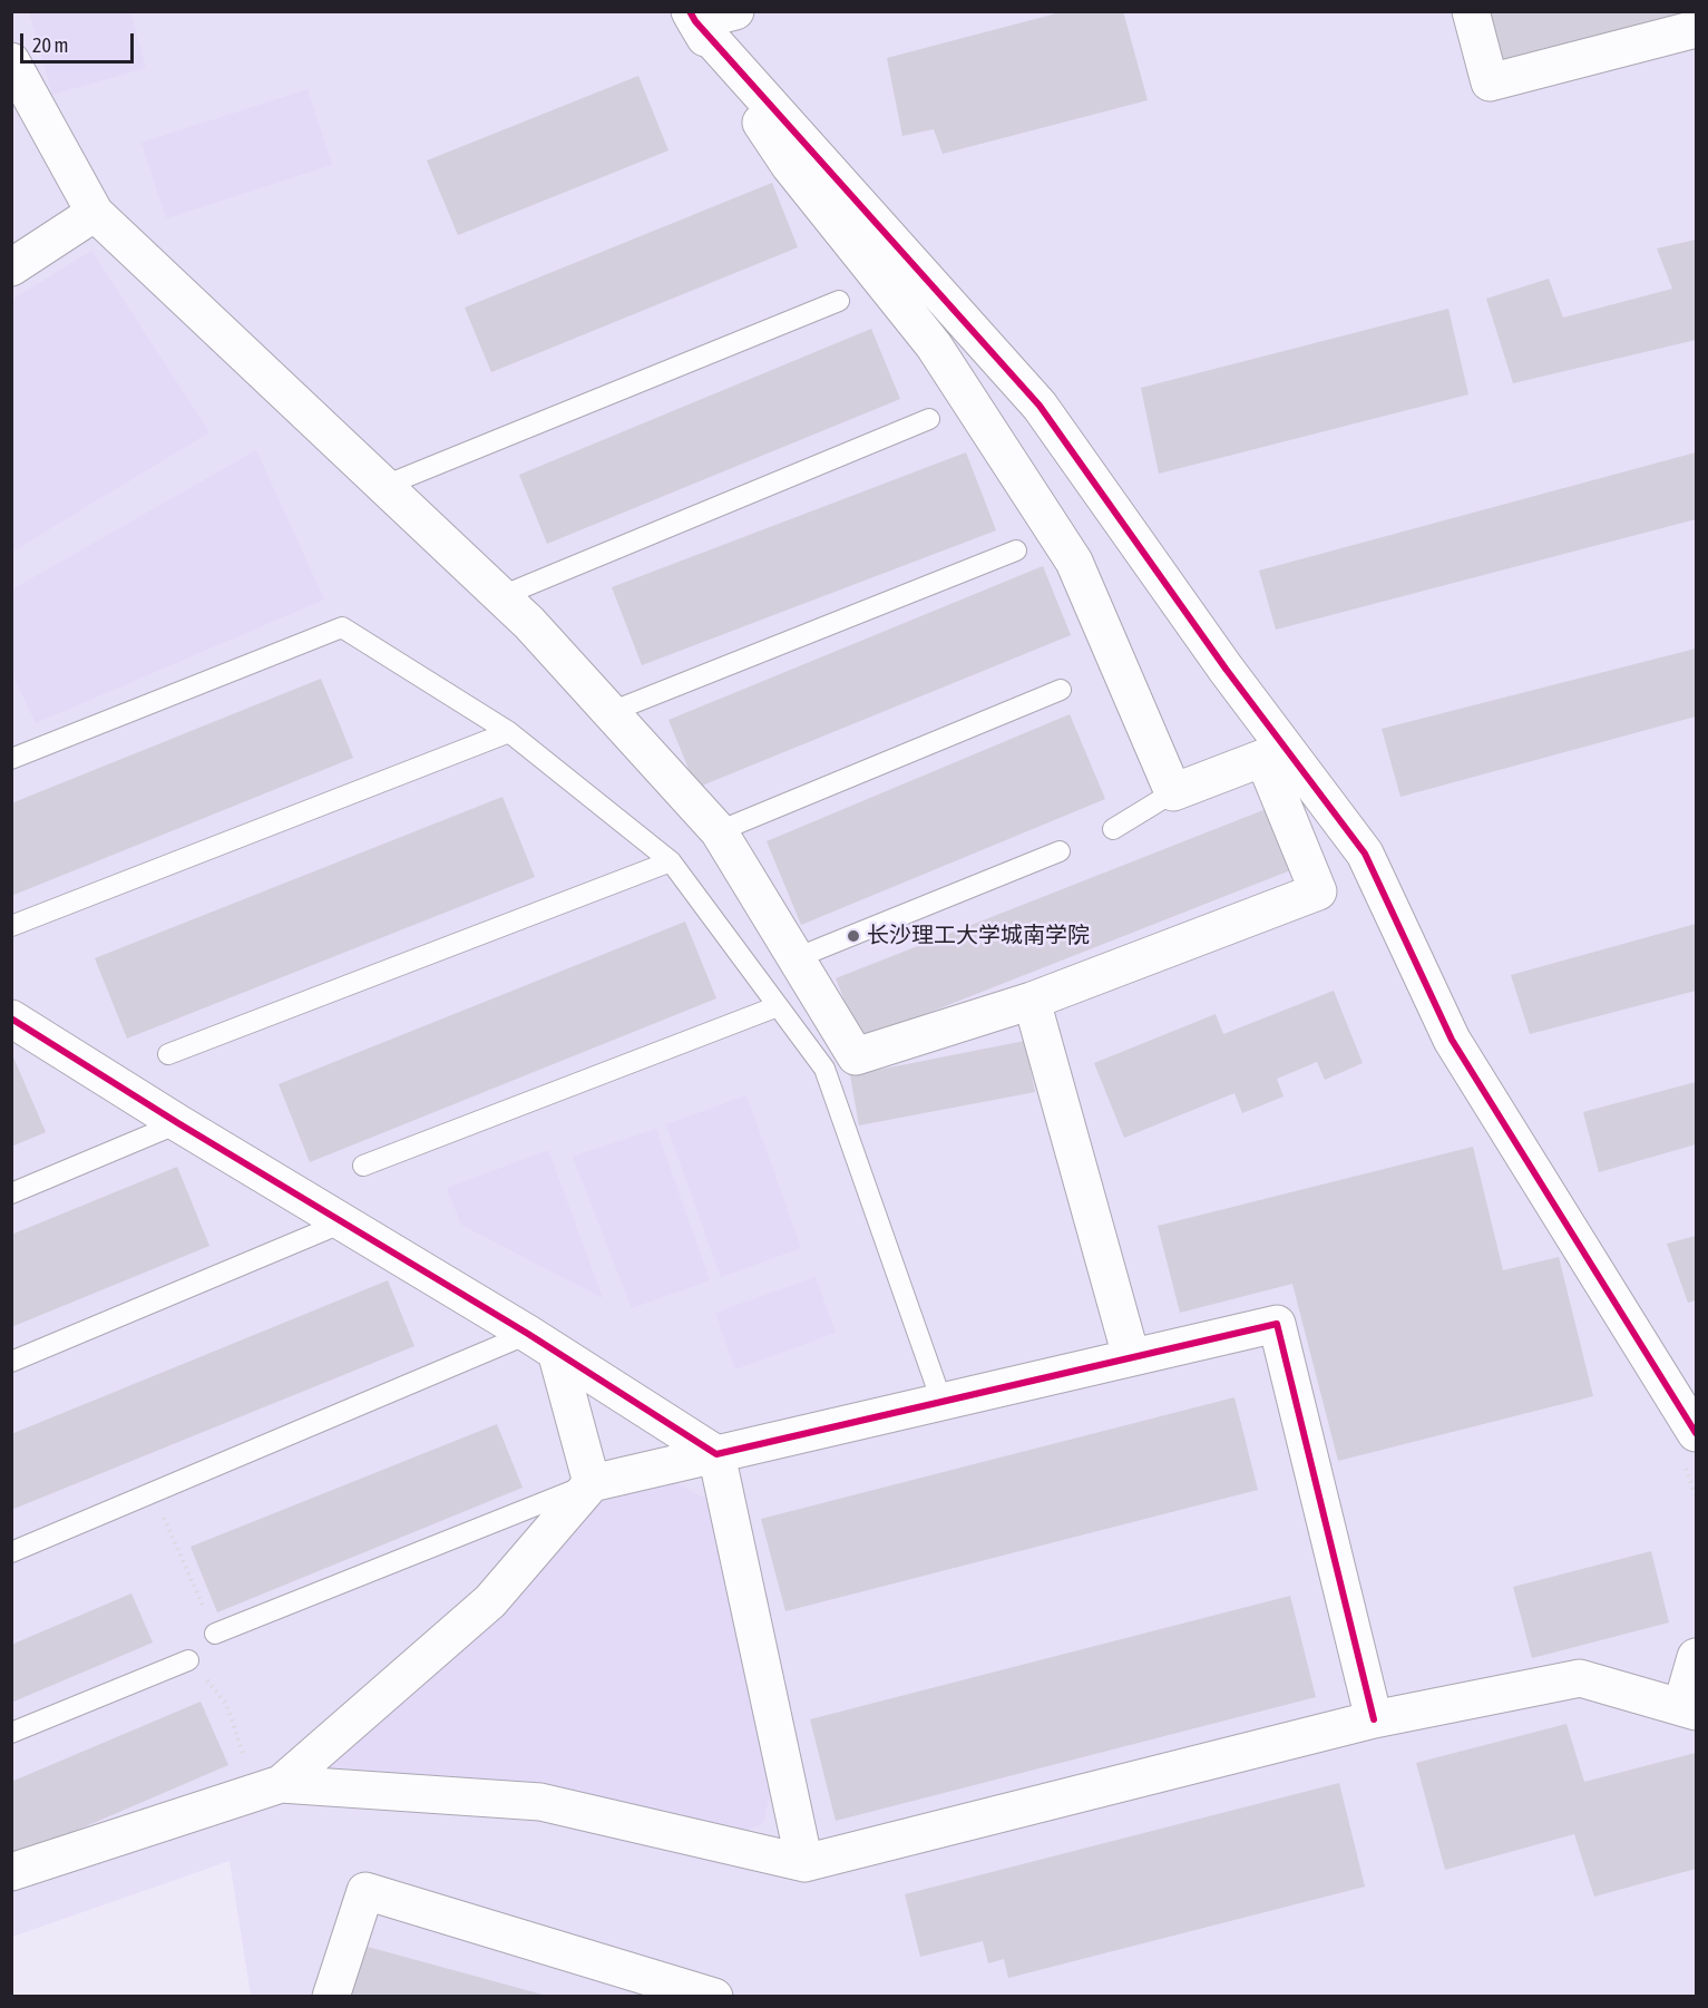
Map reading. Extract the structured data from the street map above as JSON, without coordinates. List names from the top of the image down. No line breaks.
{"places":["长沙理工大学城南学院"],"scale_bar":"20 m"}
